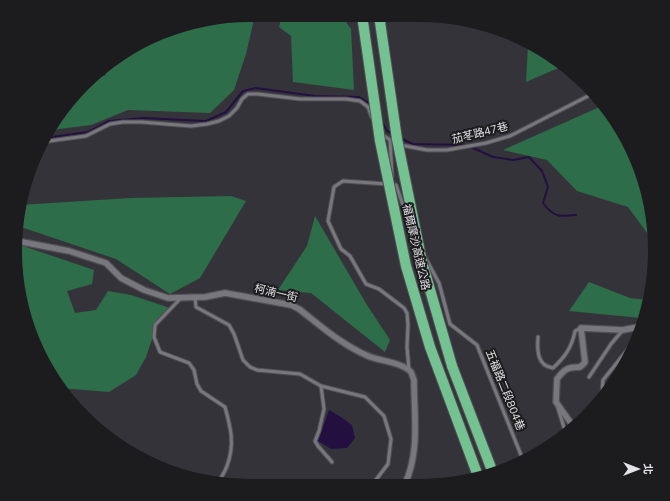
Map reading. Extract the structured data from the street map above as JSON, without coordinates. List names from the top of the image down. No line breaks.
{"streets":{"highway":["福爾摩沙高速公路"],"street":["柯湳一街"],"lane":["茄苳路47巷","五福路二段804巷"]},"north":"right"}
